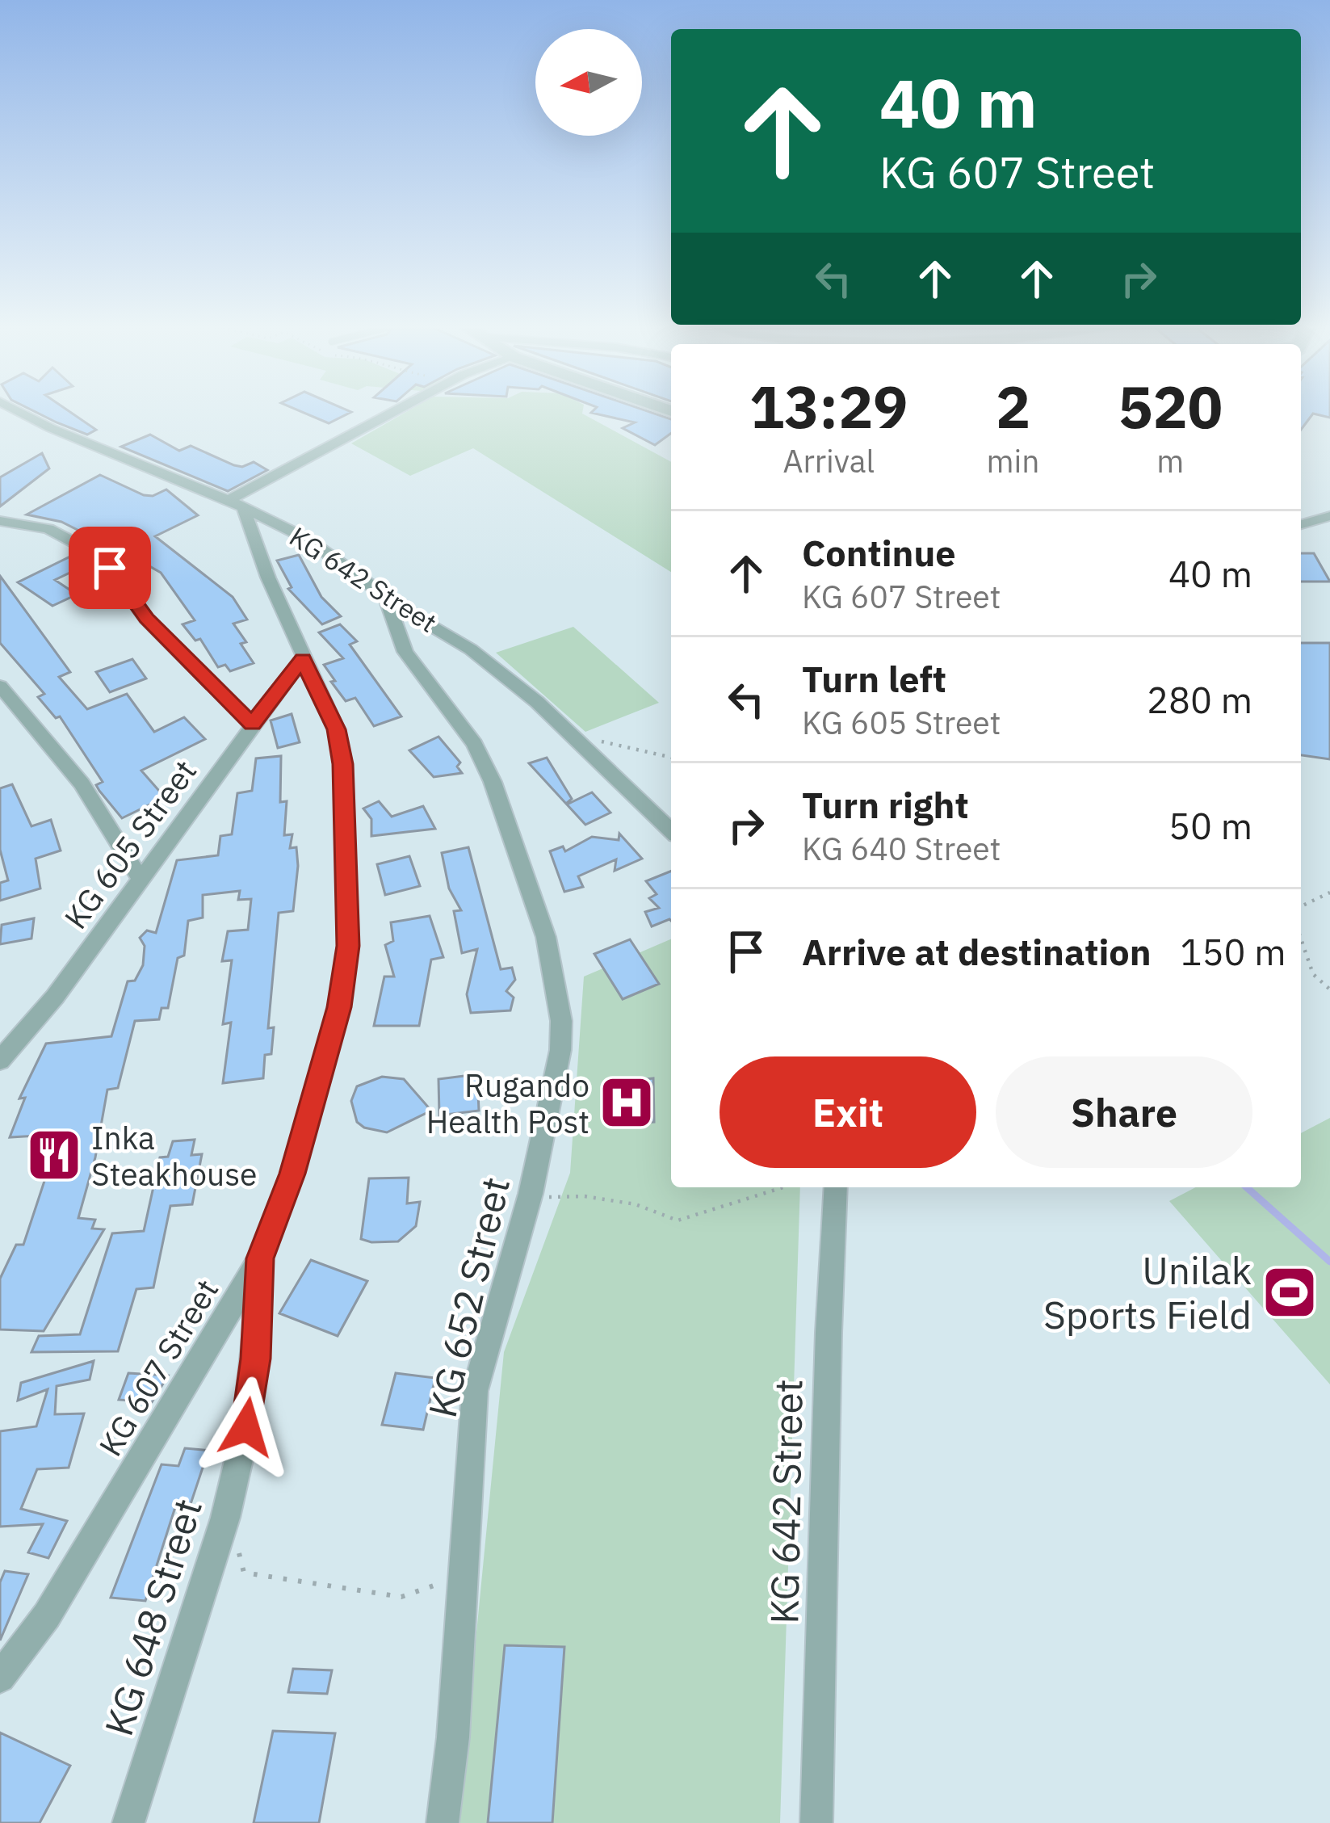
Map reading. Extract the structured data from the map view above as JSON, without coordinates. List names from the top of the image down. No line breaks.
{"streets":{"street":["KG 642 Street","KG 605 Street","KG 652 Street","KG 607 Street","KG 648 Street"]},"crossings":[["KG 642 Street","KG 652 Street"],["KG 642 Street","KG 607 Street"],["KG 605 Street","KG 607 Street"],["KG 607 Street","KG 648 Street"]],"places":{"hospital":["Rugando Health Post"],"restaurant":["Inka Steakhouse"],"sports":["Unilak Sports Field"]},"north":"left","page":{"turn":["40 m","KG 607 Street"],"eta":["13:29","Arrival","2","min","520","m"],"list":[{"name":"Continue","note":"KG 607 Street","value":"40 m"},{"name":"Turn left","note":"KG 605 Street","value":"280 m"},{"name":"Turn right","note":"KG 640 Street","value":"50 m"},{"name":"Arrive at destination","value":"150 m"}],"buttons":["Exit","Share"]}}
